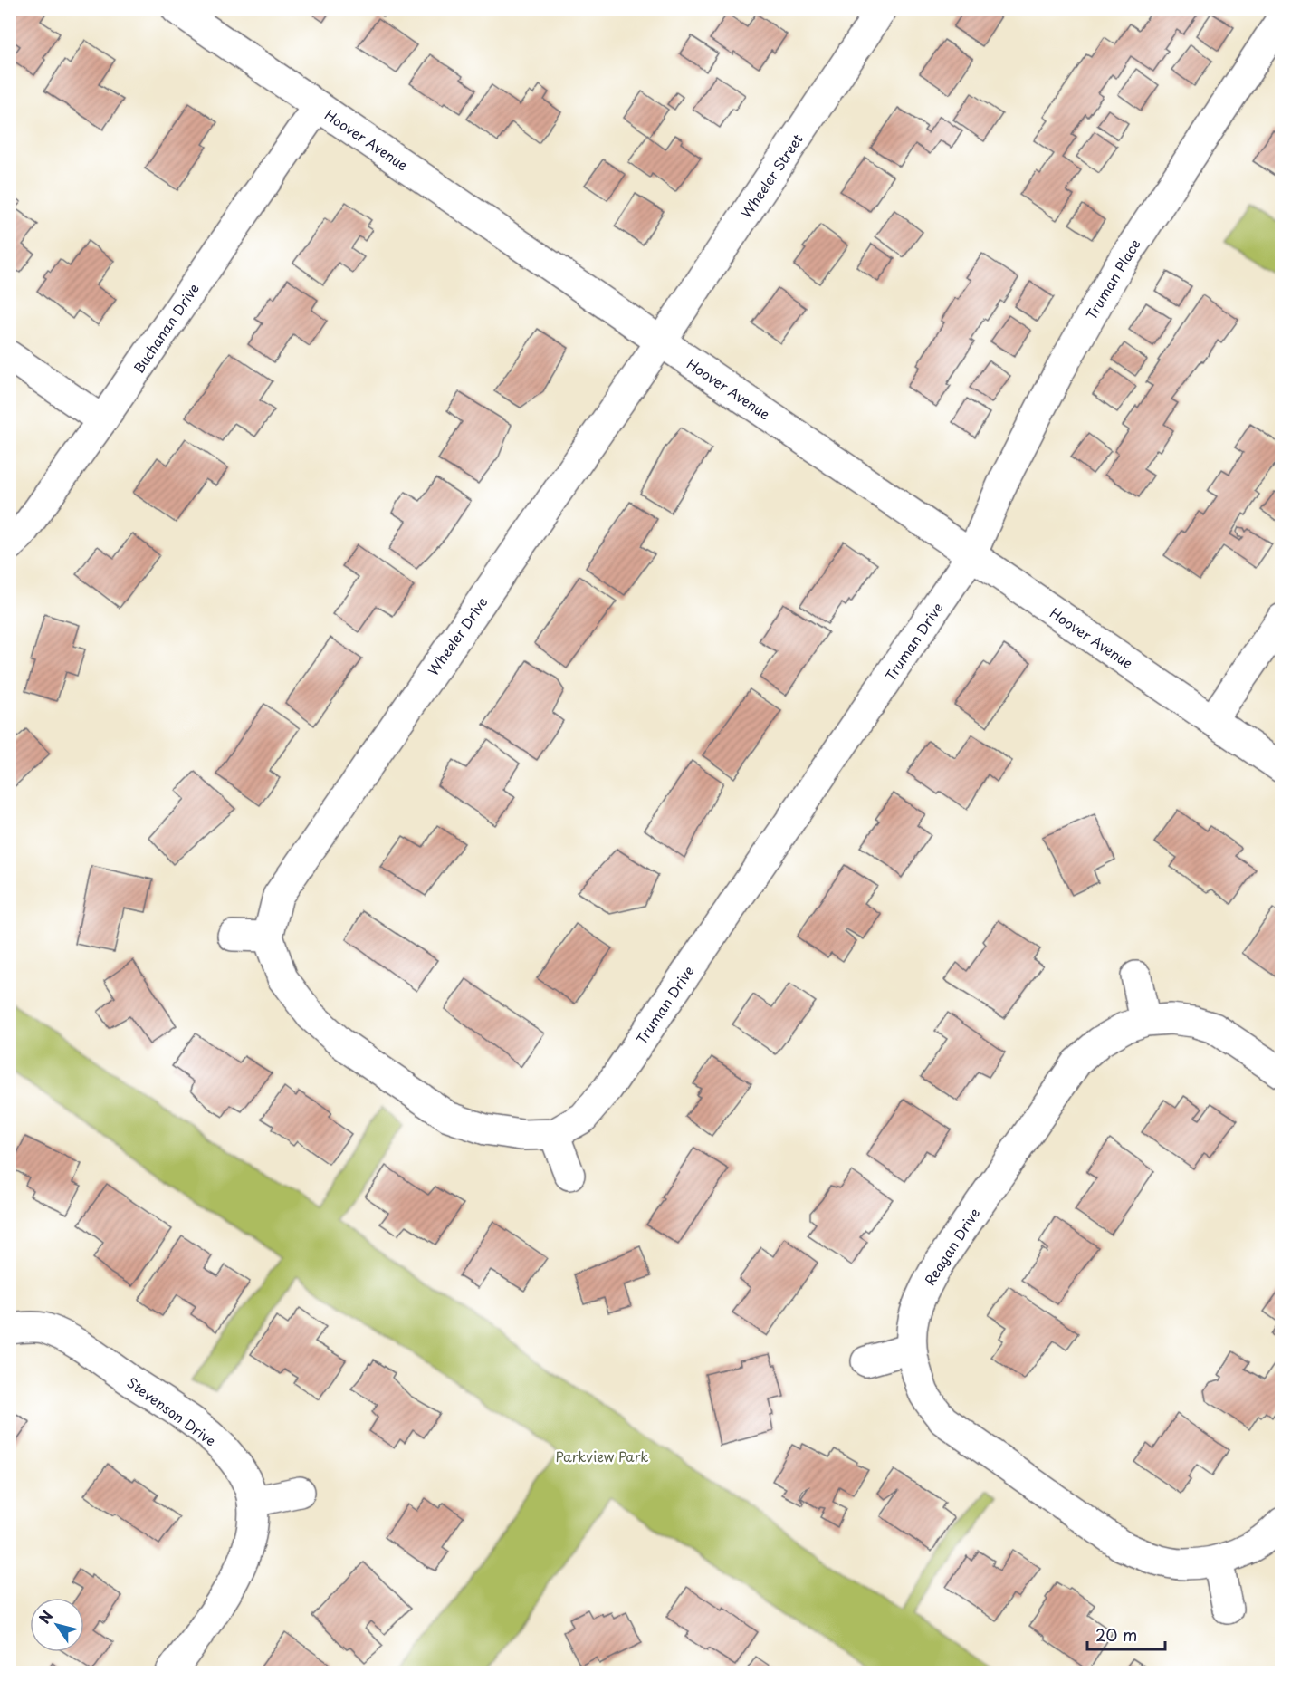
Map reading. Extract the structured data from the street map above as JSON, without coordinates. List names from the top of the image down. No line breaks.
{"streets":{"street":["Hoover Avenue","Wheeler Street","Truman Place","Buchanan Drive","Wheeler Drive","Truman Drive","Reagan Drive","Stevenson Drive"]},"crossings":[["Hoover Avenue","Wheeler Street"],["Hoover Avenue","Truman Place"],["Hoover Avenue","Buchanan Drive"],["Hoover Avenue","Wheeler Drive"],["Hoover Avenue","Truman Drive"],["Wheeler Street","Wheeler Drive"],["Truman Place","Truman Drive"],["Wheeler Drive","Truman Drive"]],"parks":["Parkview Park"],"scale_bar":"20 m","north":"top left"}
